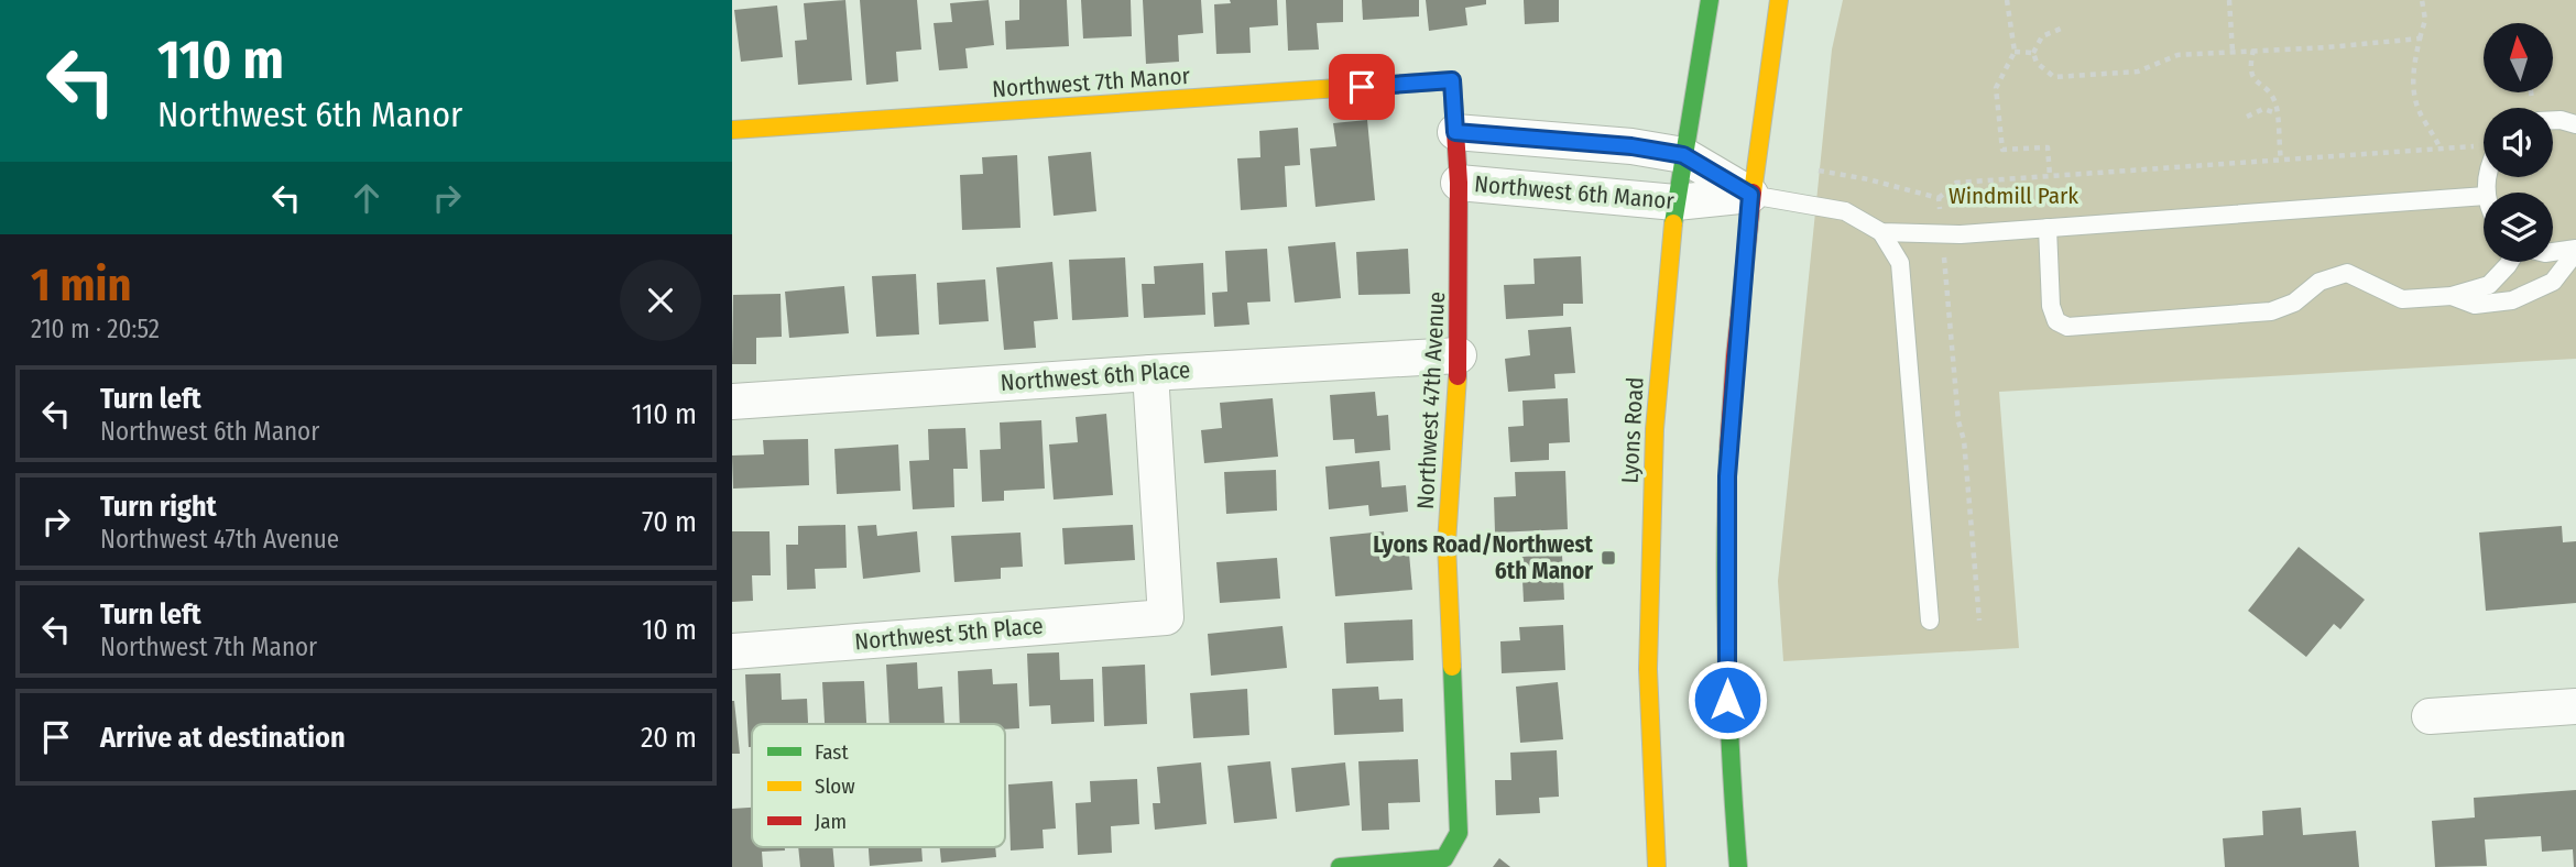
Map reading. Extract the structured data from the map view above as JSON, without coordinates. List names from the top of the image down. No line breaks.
{"streets":{"main road":["Northwest 7th Manor","Northwest 47th Avenue","Lyons Road"],"street":["Northwest 6th Manor","Northwest 6th Place","Northwest 5th Place"]},"crossings":[["Northwest 7th Manor","Northwest 47th Avenue"],["Northwest 6th Manor","Northwest 47th Avenue"],["Northwest 6th Manor","Lyons Road"],["Northwest 6th Place","Northwest 47th Avenue"],["Northwest 6th Place","Northwest 5th Place"]],"parks":["Windmill Park"],"places":{"transit":["Lyons Road/Northwest 6th Manor"]},"legend":["Fast","Slow","Jam"],"north":"top","page":{"turn":["110 m","Northwest 6th Manor"],"heading":["1 min","210 m · 20:52"],"list":[{"name":"Turn left","note":"Northwest 6th Manor","value":"110 m"},{"name":"Turn right","note":"Northwest 47th Avenue","value":"70 m"},{"name":"Turn left","note":"Northwest 7th Manor","value":"10 m"},{"name":"Arrive at destination","value":"20 m"}]}}
